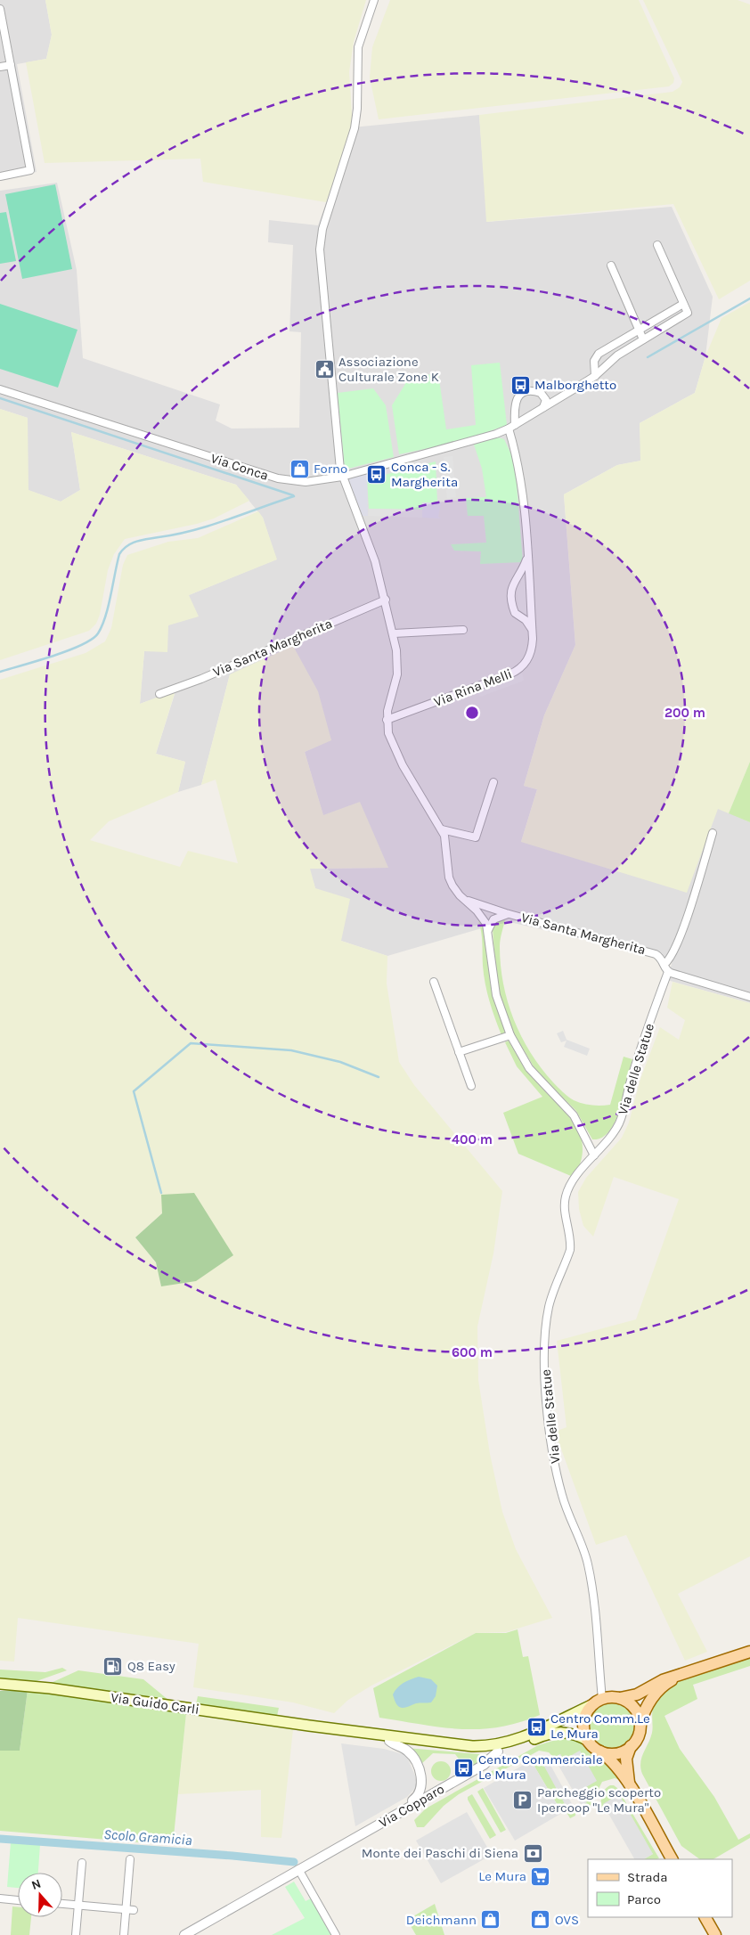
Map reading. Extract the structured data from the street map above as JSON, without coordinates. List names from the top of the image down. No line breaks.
{"streets":{"main road":["Via Guido Carli"],"street":["Via Conca","Via Santa Margherita","Via Rina Melli","Via delle Statue","Via Copparo"]},"crossings":[["Via Conca","Via Rina Melli"],["Via delle Statue","Via Guido Carli"],["Via Guido Carli","Via Copparo"]],"water":["Scolo Gramicia"],"places":{"public building":["Associazione Culturale Zone K"],"bus stop":["Malborghetto","Conca - S. Margherita","Centro Comm.Le Le Mura","Centro Commerciale Le Mura"],"shop":["Forno","Deichmann","OVS"],"fuel station":["Q8 Easy"],"parking":["Parcheggio scoperto Ipercoop \"Le Mura\""],"bank":["Monte dei Paschi di Siena"],"supermarket":["Le Mura"]},"legend":["Strada","Parco"],"north":"top","rings":["200 m","400 m","600 m"]}
